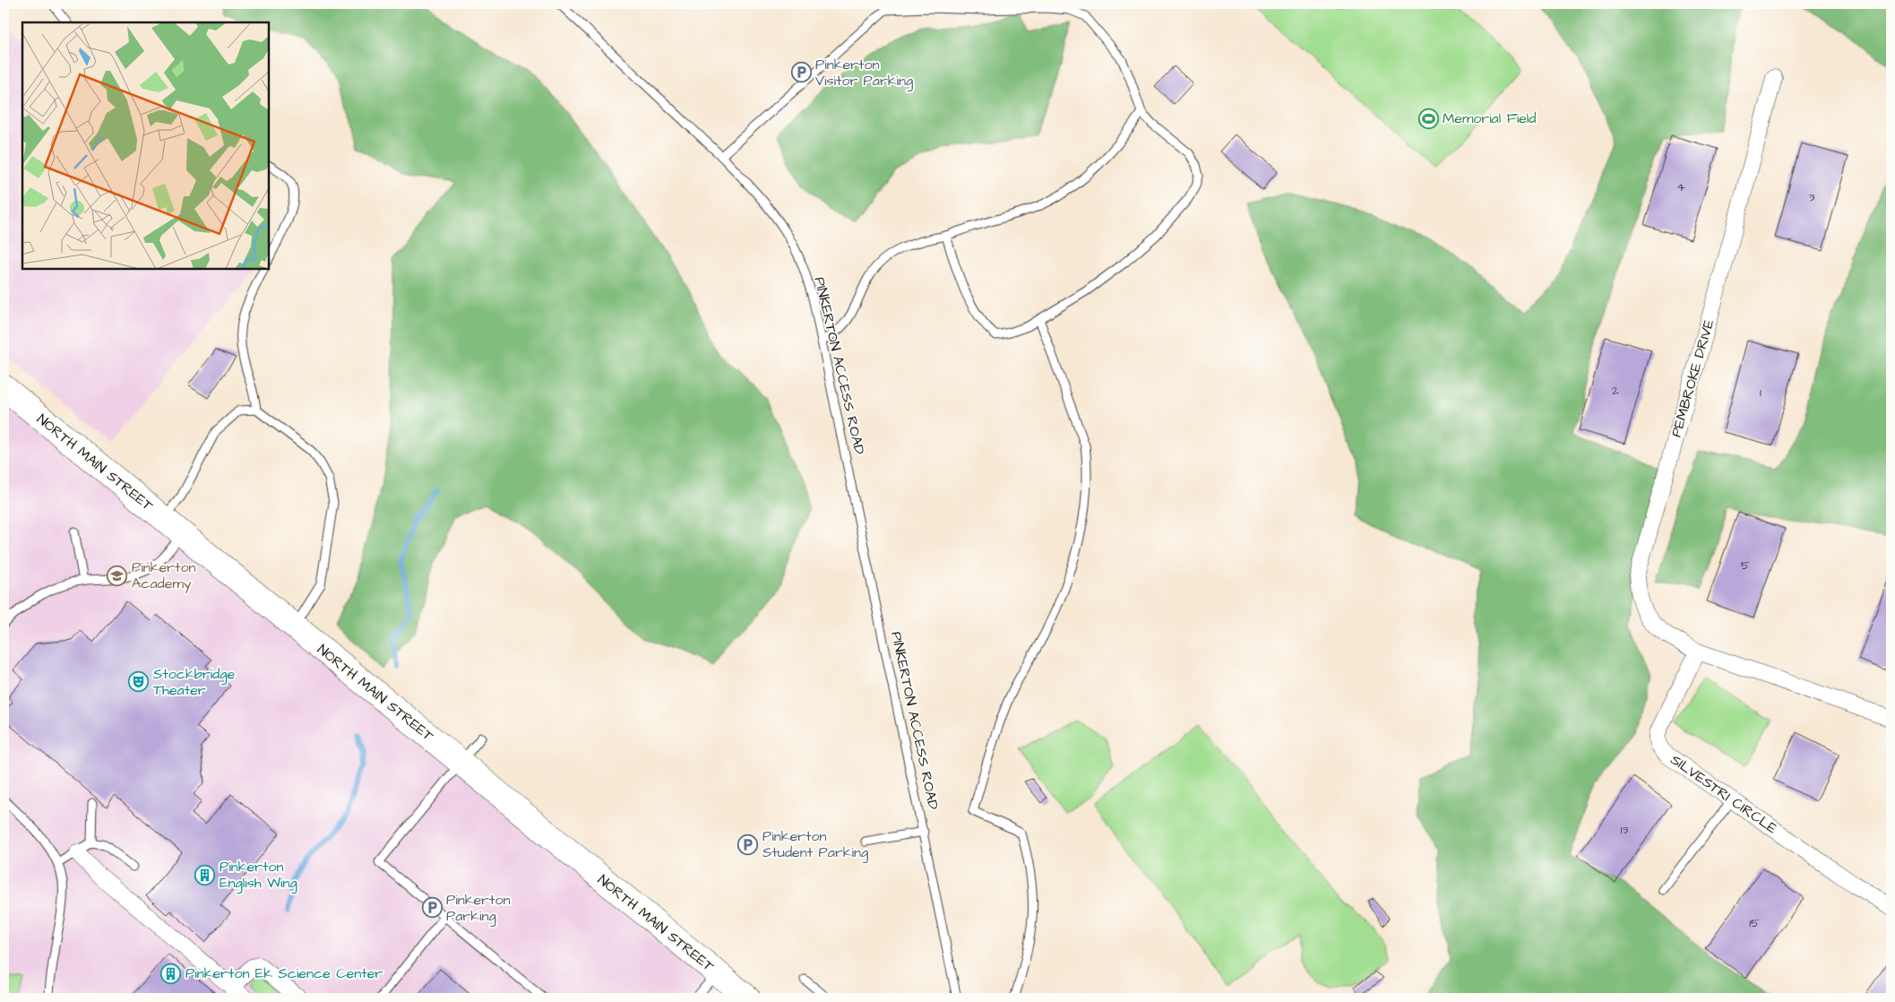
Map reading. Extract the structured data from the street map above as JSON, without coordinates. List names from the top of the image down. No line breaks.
{"streets":{"main road":["NORTH MAIN STREET"],"street":["PEMBROKE DRIVE","SILVESTRI CIRCLE"],"lane":["PINKERTON ACCESS ROAD"]},"crossings":[["PEMBROKE DRIVE","SILVESTRI CIRCLE"]],"places":{"parking":["Pinkerton Visitor Parking","Pinkerton Student Parking","Pinkerton Parking"],"sports":["Memorial Field"],"school or university":["Pinkerton Academy"],"theatre":["Stockbridge Theater"],"building":["Pinkerton English Wing","Pinkerton Ek Science Center"]},"house_numbers":["4","3","2","1","5","13","15"]}
